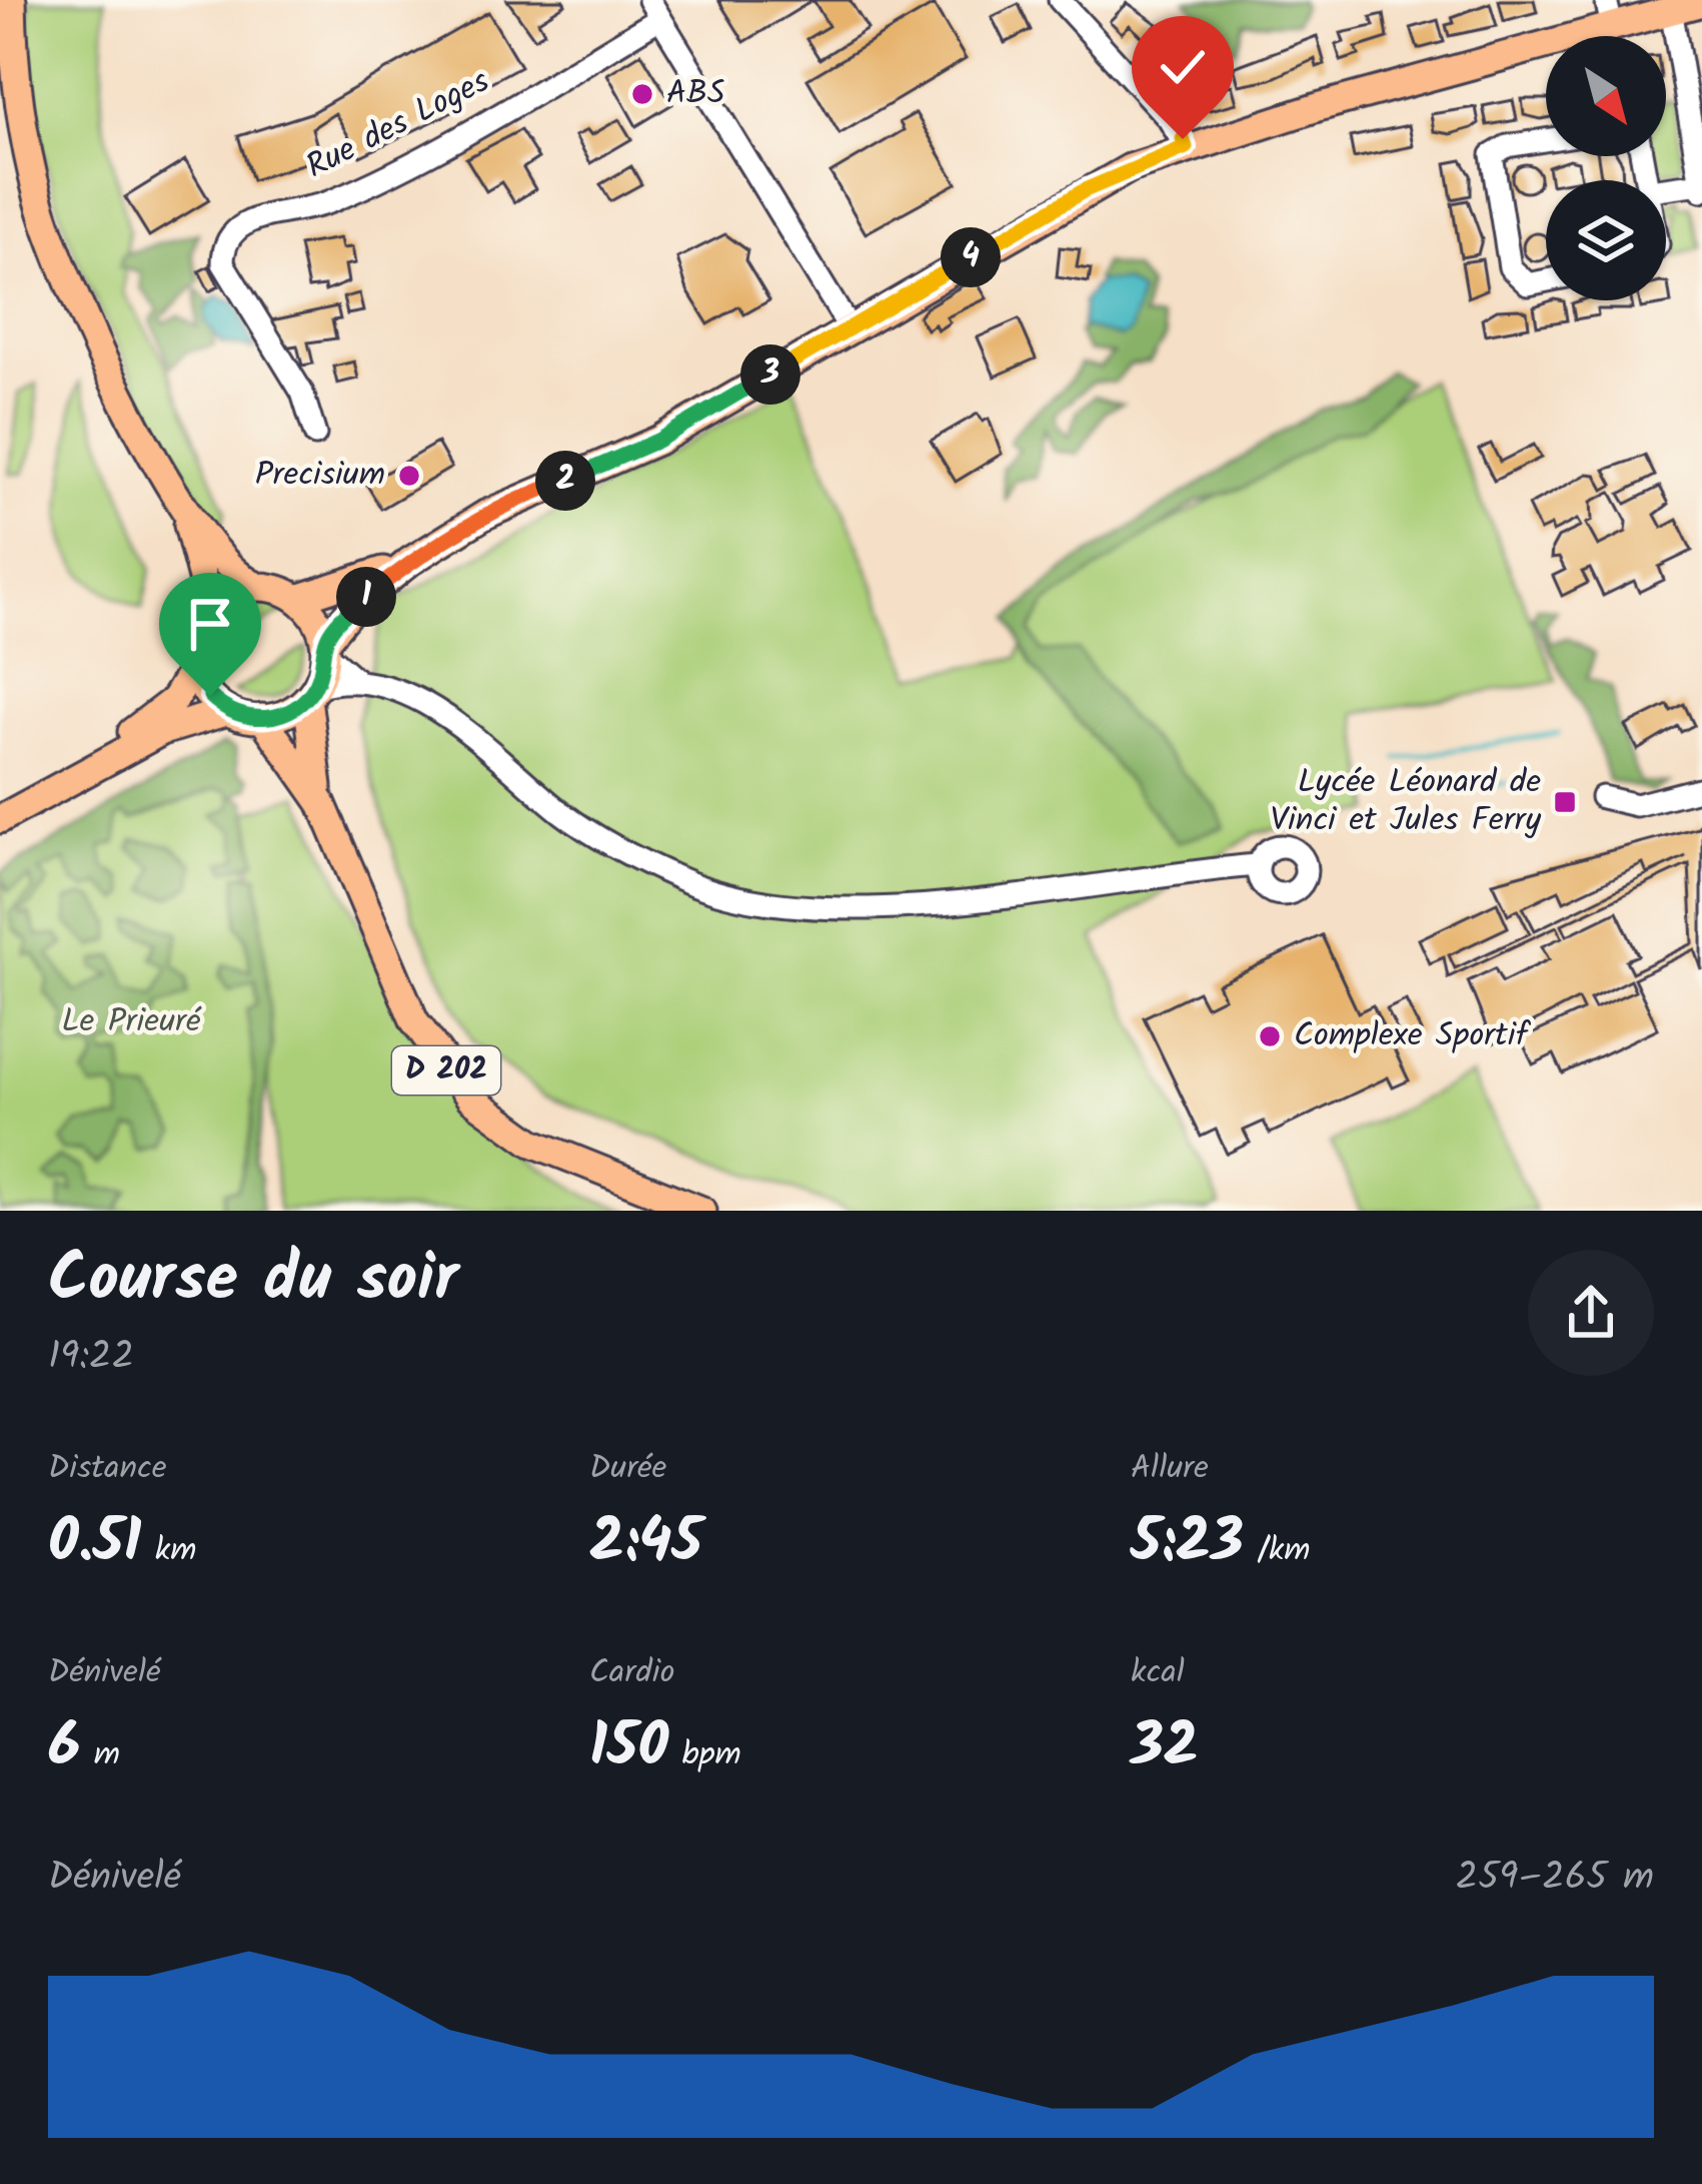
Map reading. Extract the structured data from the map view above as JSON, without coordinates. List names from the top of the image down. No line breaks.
{"streets":{"main road":["D 202"],"street":["Rue des Loges"]},"parks":["Le Prieuré"],"places":{"other":["ABS","Precisium","Complexe Sportif"],"transit":["Lycée Léonard de Vinci et Jules Ferry"]},"north":"bottom right","page":{"pins":["4","3","2","1"],"heading":["Course du soir","19:22"],"stats":[["Distance","0.51 km"],["Durée","2:45"],["Allure","5:23 /km"],["Dénivelé","6 m"],["Cardio","150 bpm"],["kcal","32"]],"chart":["Dénivelé","259–265 m"]}}
